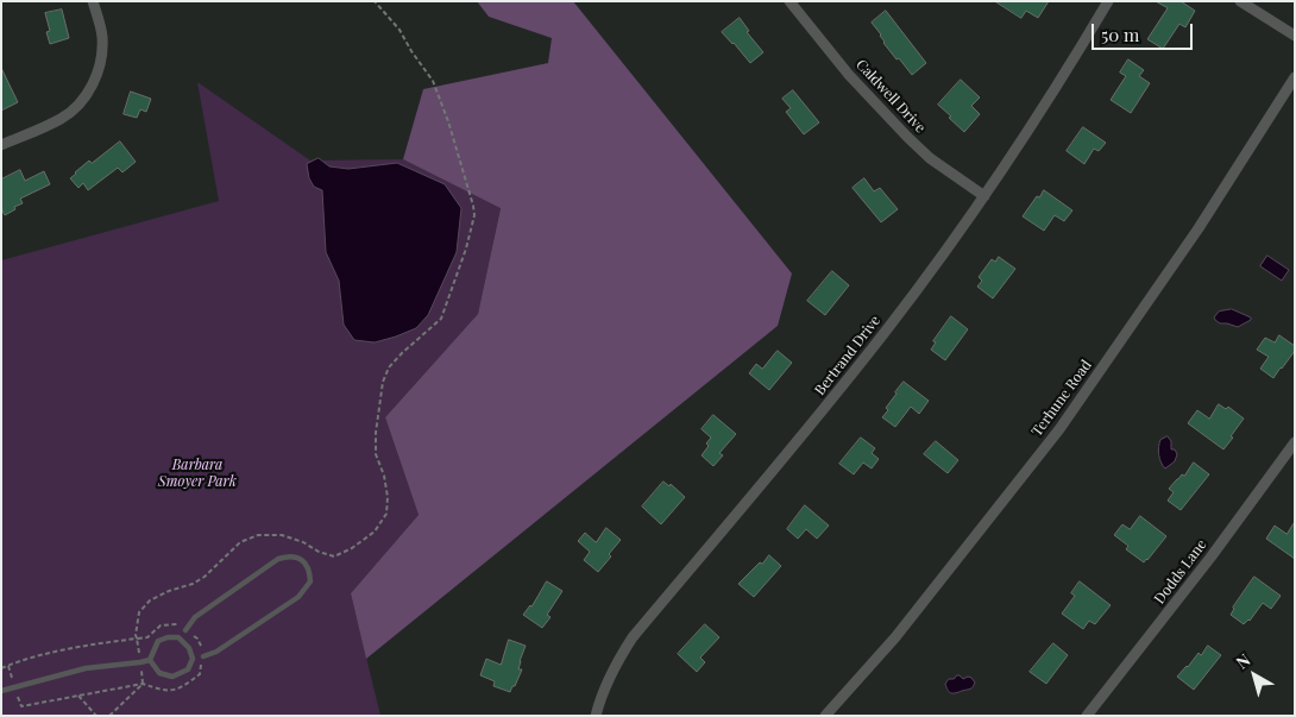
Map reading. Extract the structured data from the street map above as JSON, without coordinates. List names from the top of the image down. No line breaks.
{"streets":{"street":["Caldwell Drive","Bertrand Drive","Terhune Road","Dodds Lane"]},"crossings":[["Caldwell Drive","Bertrand Drive"]],"parks":["Barbara Smoyer Park"],"scale_bar":"50 m","north":"top left"}
